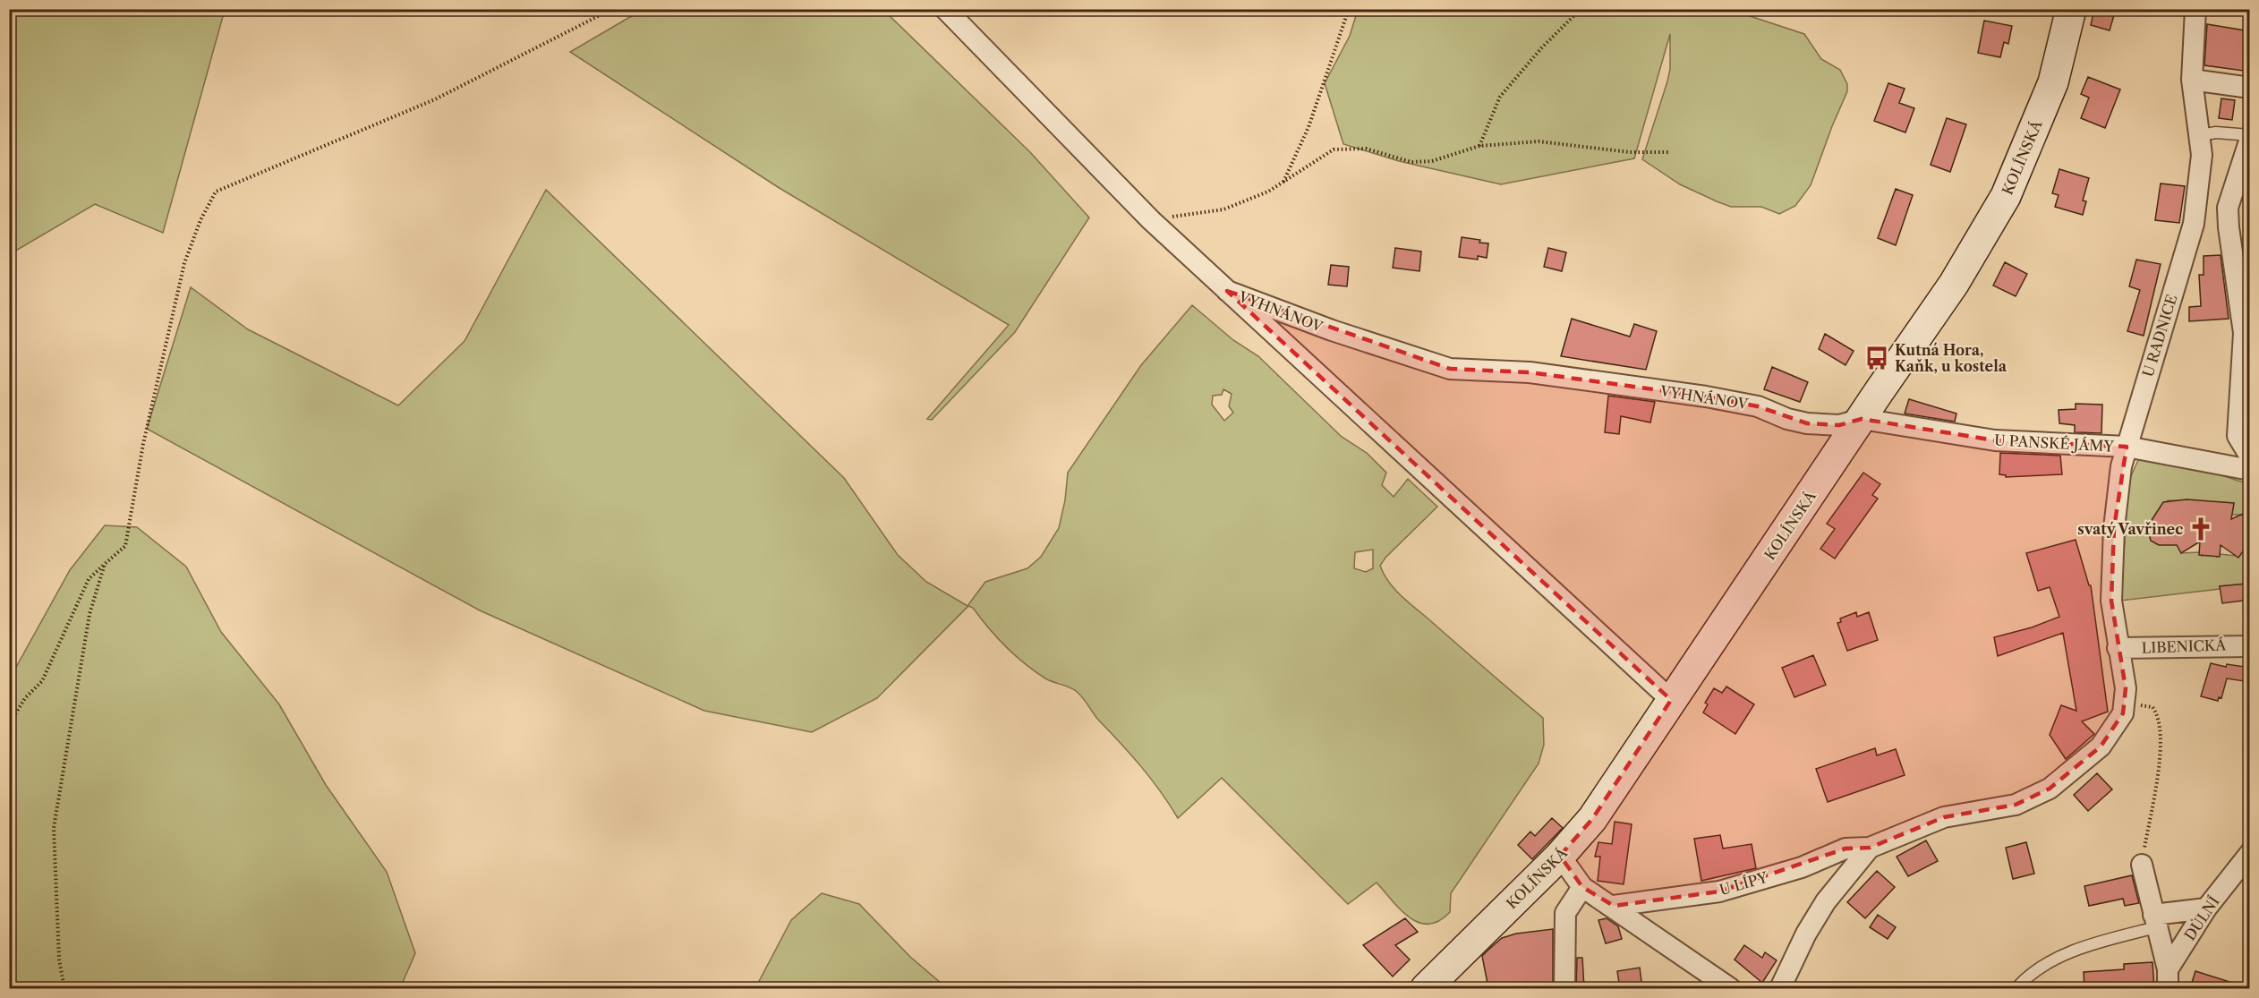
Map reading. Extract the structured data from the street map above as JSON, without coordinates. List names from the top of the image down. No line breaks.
{"streets":{"street":["KOLÍNSKÁ","VYHNÁNOV","U RADNICE","U PANSKÉ JÁMY","LIBENICKÁ","U LÍPY","DŮLNÍ"]},"crossings":[["KOLÍNSKÁ","VYHNÁNOV"],["KOLÍNSKÁ","U PANSKÉ JÁMY"],["VYHNÁNOV","U PANSKÉ JÁMY"],["U RADNICE","U PANSKÉ JÁMY"],["U PANSKÉ JÁMY","LIBENICKÁ"],["U PANSKÉ JÁMY","U LÍPY"]],"places":{"bus stop":["Kutná Hora, Kaňk, u kostela"],"church":["svatý Vavřinec"]}}
